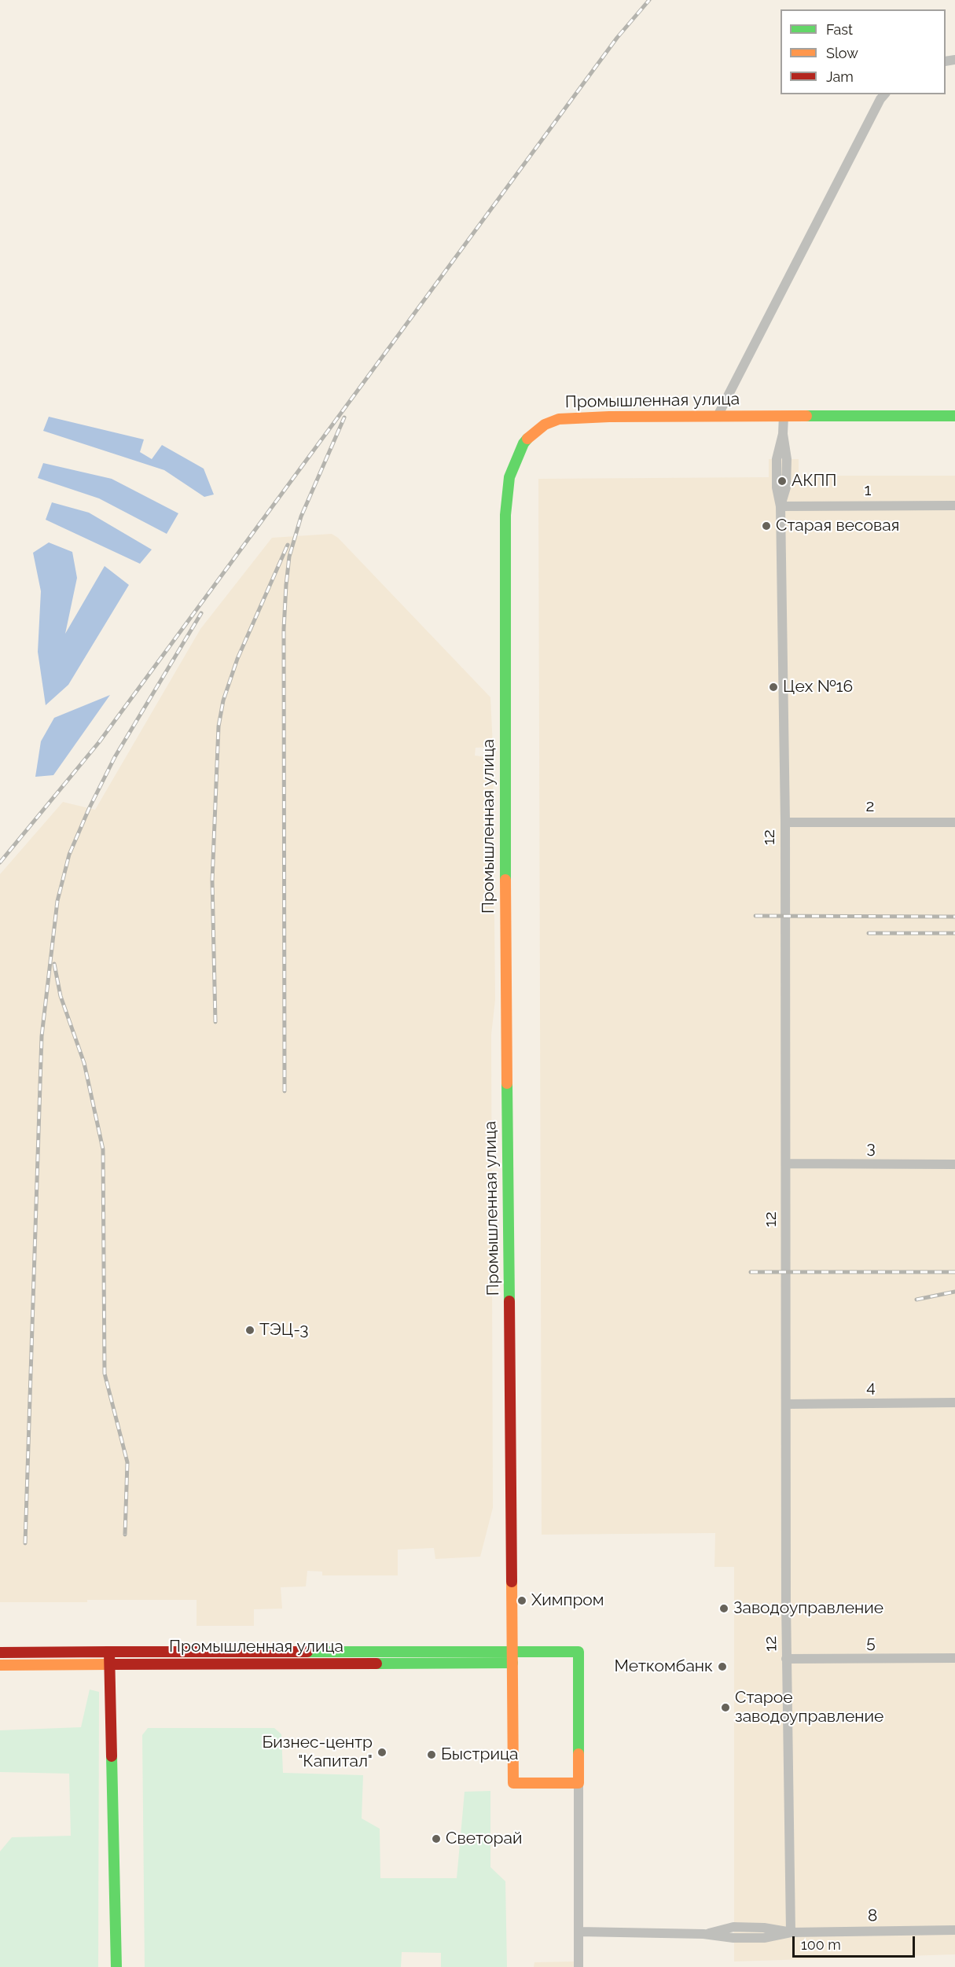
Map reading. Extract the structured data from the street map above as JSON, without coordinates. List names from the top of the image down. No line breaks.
{"streets":{"street":["Промышленная улица","1","2","12","3","4","5","8"]},"crossings":[["Промышленная улица","12"],["Промышленная улица","8"],["1","12"],["2","12"],["12","3"],["12","4"],["12","5"],["12","8"]],"places":["АКПП","Старая весовая","Цех №16","ТЭЦ-3","Химпром","Заводоуправление","Меткомбанк","Старое заводоуправление","Бизнес-центр \"Капитал\"","Быстрица","Светорай"],"legend":["Fast","Slow","Jam"],"scale_bar":"100 m"}
